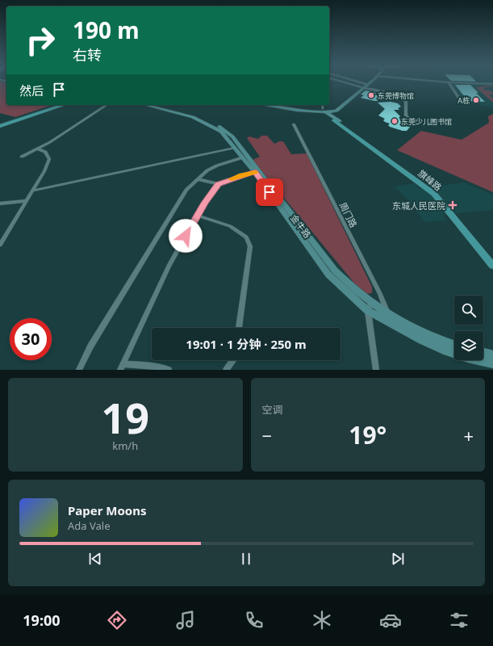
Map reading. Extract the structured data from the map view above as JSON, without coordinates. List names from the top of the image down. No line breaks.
{"streets":{"main road":["旗峰路","金牛路"],"street":["周门路"]},"crossings":[["周门路","金牛路"]],"places":{"other":["东莞博物馆","A栋","东莞少儿图书馆"],"health":["东城人民医院"]},"page":{"turn":["190 m","右转"],"then":"然后","limit":"30","trip":"19:01 · 1 分钟 · 250 m","tile":[["19","km/h"],"空调"],"heat":["−","19°","+"],"song":["Paper Moons","Ada Vale"],"tabs":"19:00"}}
